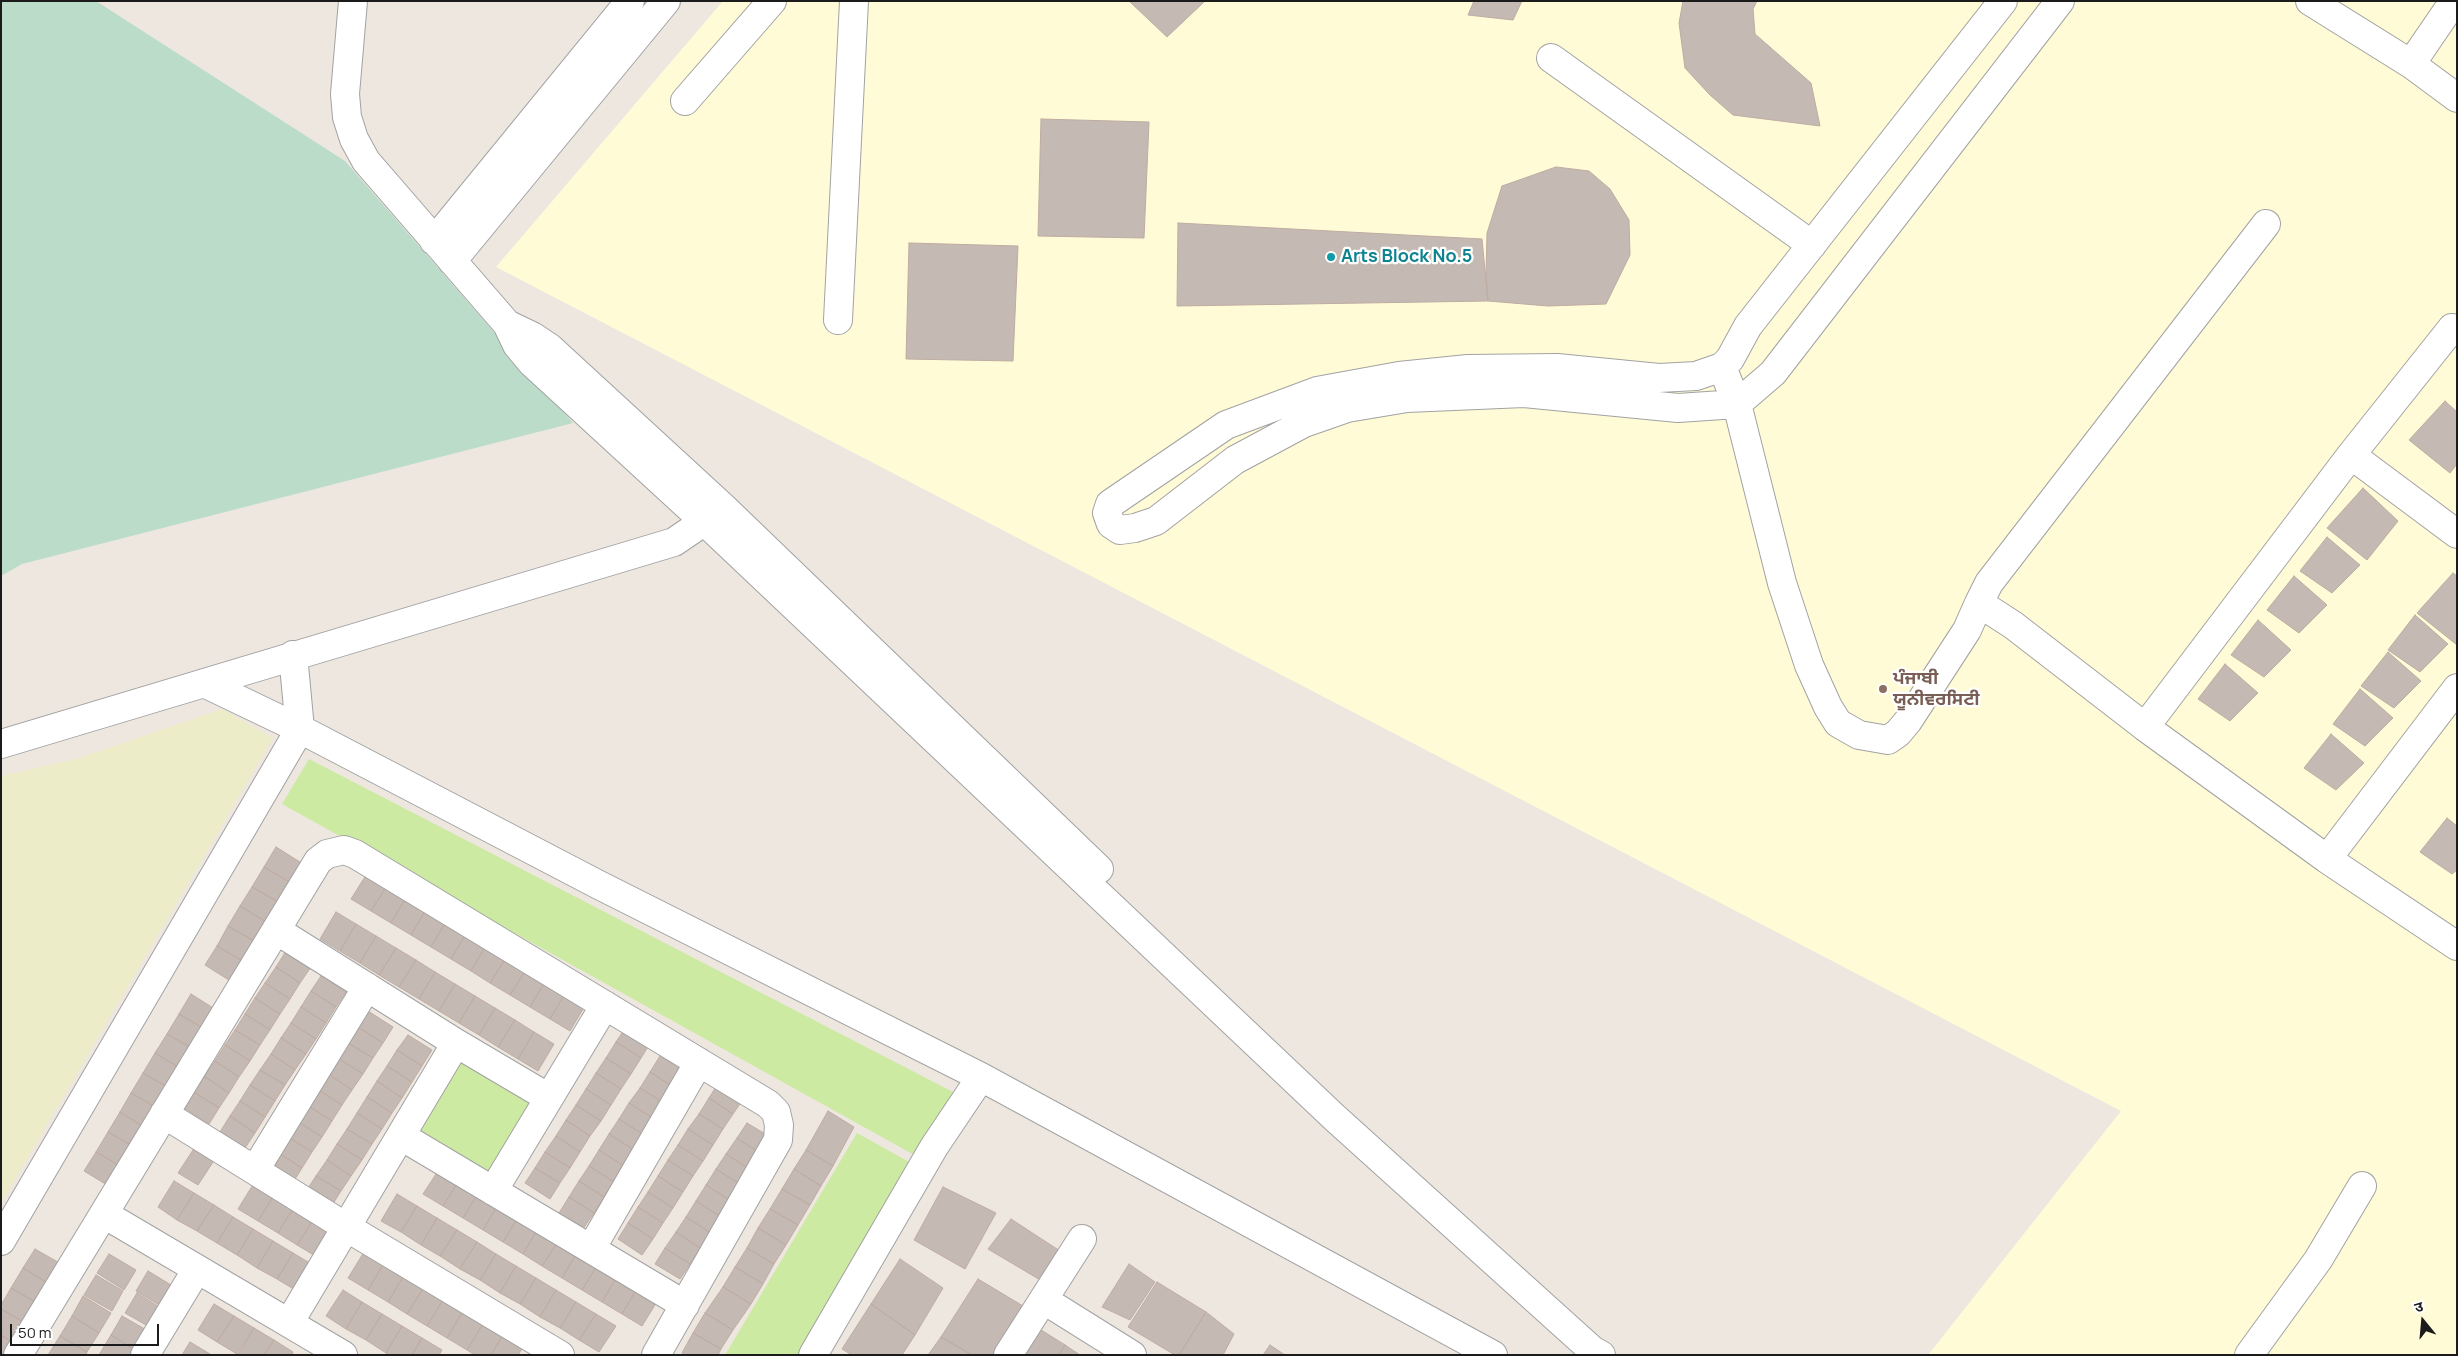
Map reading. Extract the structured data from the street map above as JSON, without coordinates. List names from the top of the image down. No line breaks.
{"places":["Arts Block No.5","ਪੰਜਾਬੀ ਯੂਨੀਵਰਸਿਟੀ"],"scale_bar":"50 m","north":"top"}
